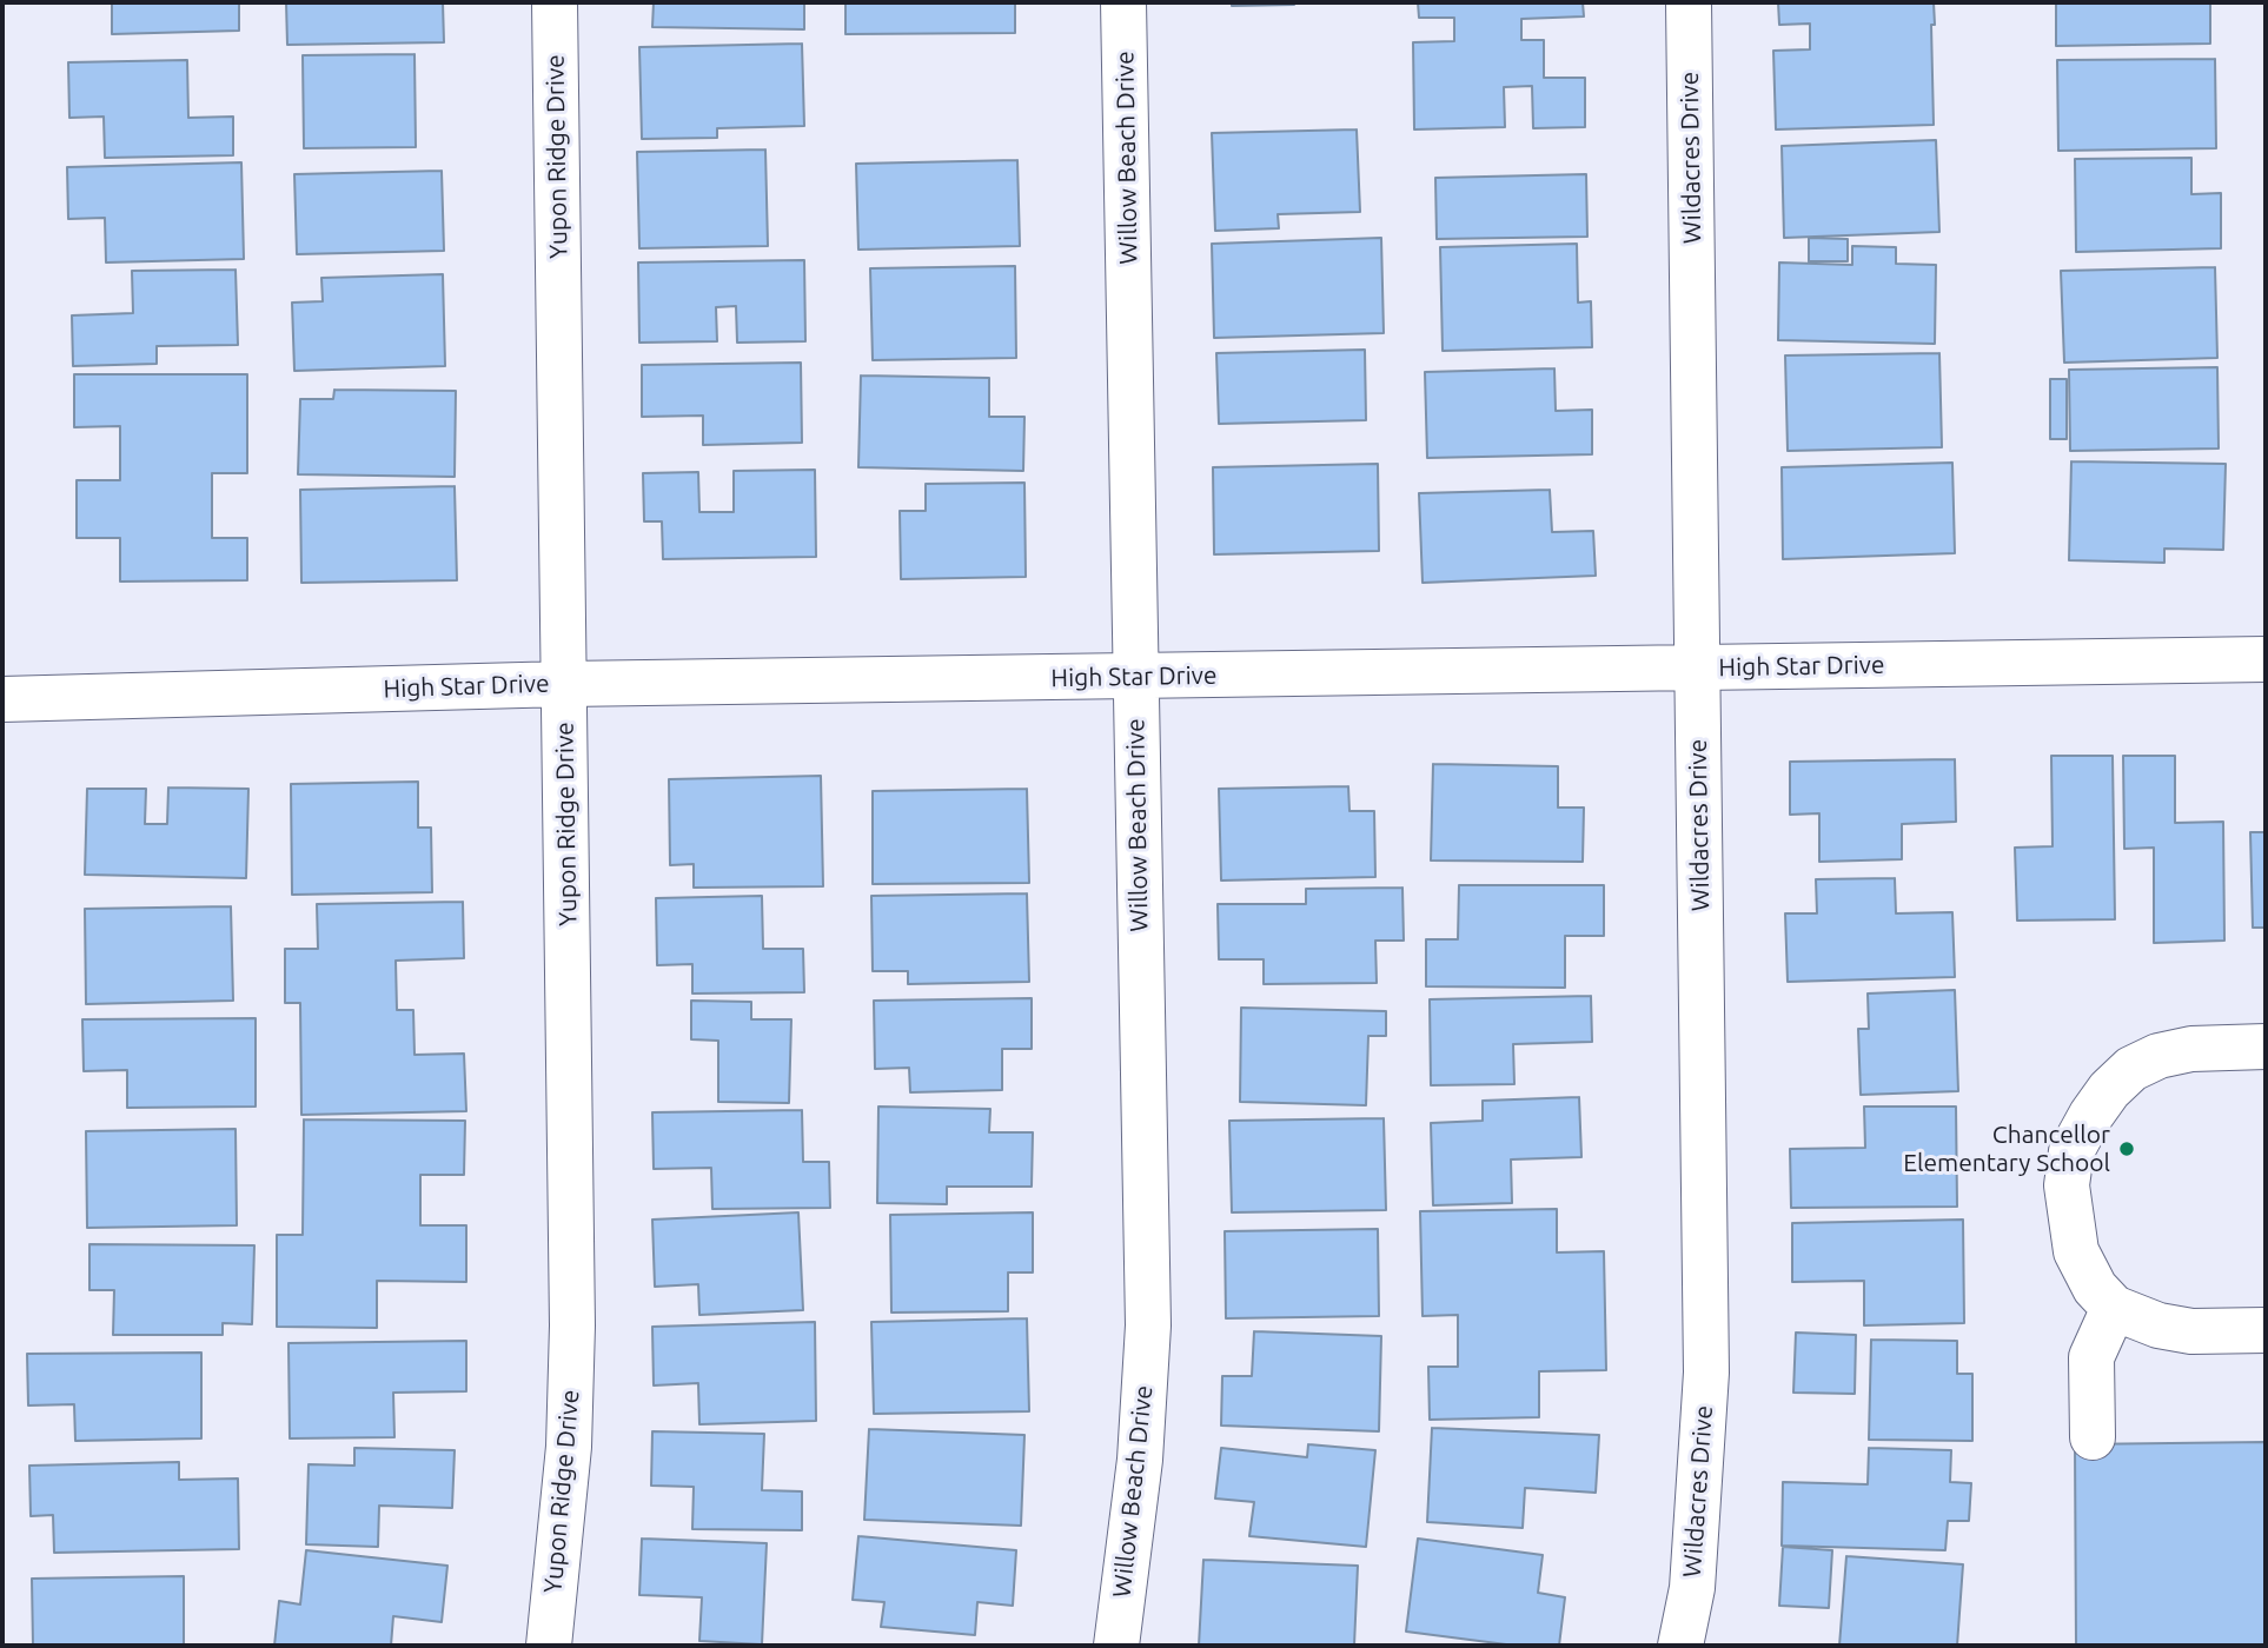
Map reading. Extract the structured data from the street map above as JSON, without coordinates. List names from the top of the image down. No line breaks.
{"streets":{"street":["Yupon Ridge Drive","Willow Beach Drive","Wildacres Drive","High Star Drive"]},"crossings":[["Yupon Ridge Drive","High Star Drive"],["Willow Beach Drive","High Star Drive"],["Wildacres Drive","High Star Drive"]],"places":["Chancellor Elementary School"]}
